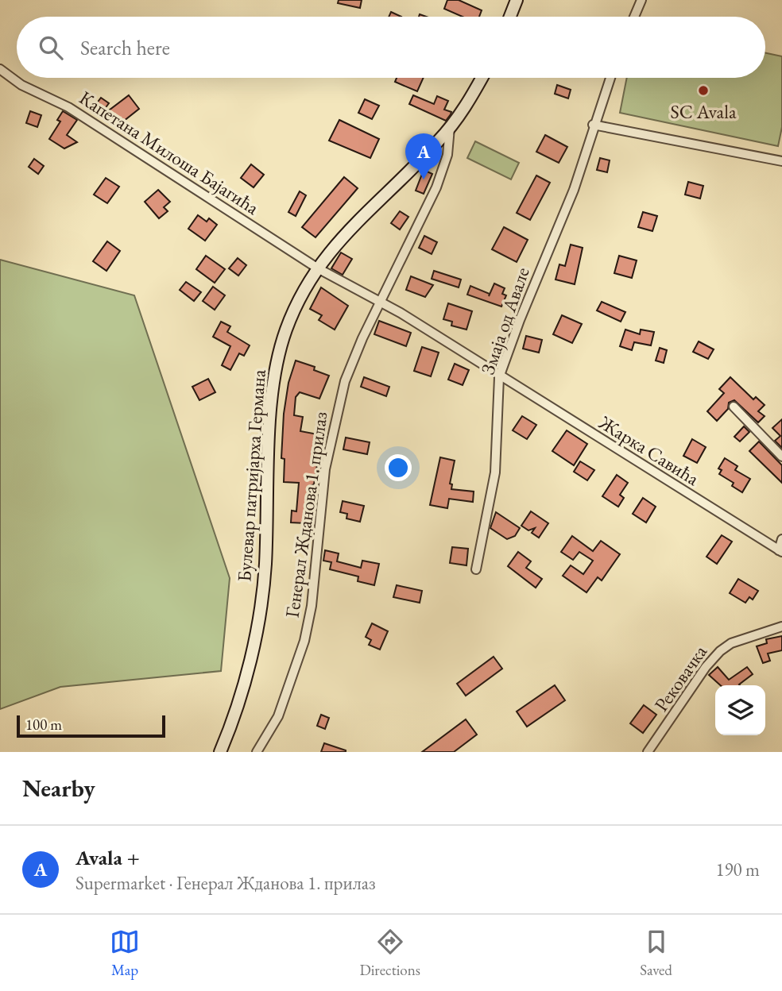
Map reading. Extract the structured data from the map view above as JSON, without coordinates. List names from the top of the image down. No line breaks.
{"streets":{"main road":["Булевар патријарха Германа"],"street":["Капетана Милоша Бајагића","Змаја од Авале","Жарка Савића","Генерал Жданова 1. прилаз","Рековачка"]},"crossings":[["Капетана Милоша Бајагића","Жарка Савића"],["Капетана Милоша Бајагића","Булевар патријарха Германа"],["Капетана Милоша Бајагића","Генерал Жданова 1. прилаз"],["Змаја од Авале","Жарка Савића"],["Жарка Савића","Генерал Жданова 1. прилаз"],["Булевар патријарха Германа","Генерал Жданова 1. прилаз"]],"places":["SC Avala"],"scale_bar":"100 m","page":{"search":"Search here","pins":"A","scale":"100 m","heading":"Nearby","list":[{"mark":"A","name":"Avala +","note":"Supermarket · Генерал Жданова 1. прилаз","value":"190 m"}],"nav":["Map","Directions","Saved"]}}
